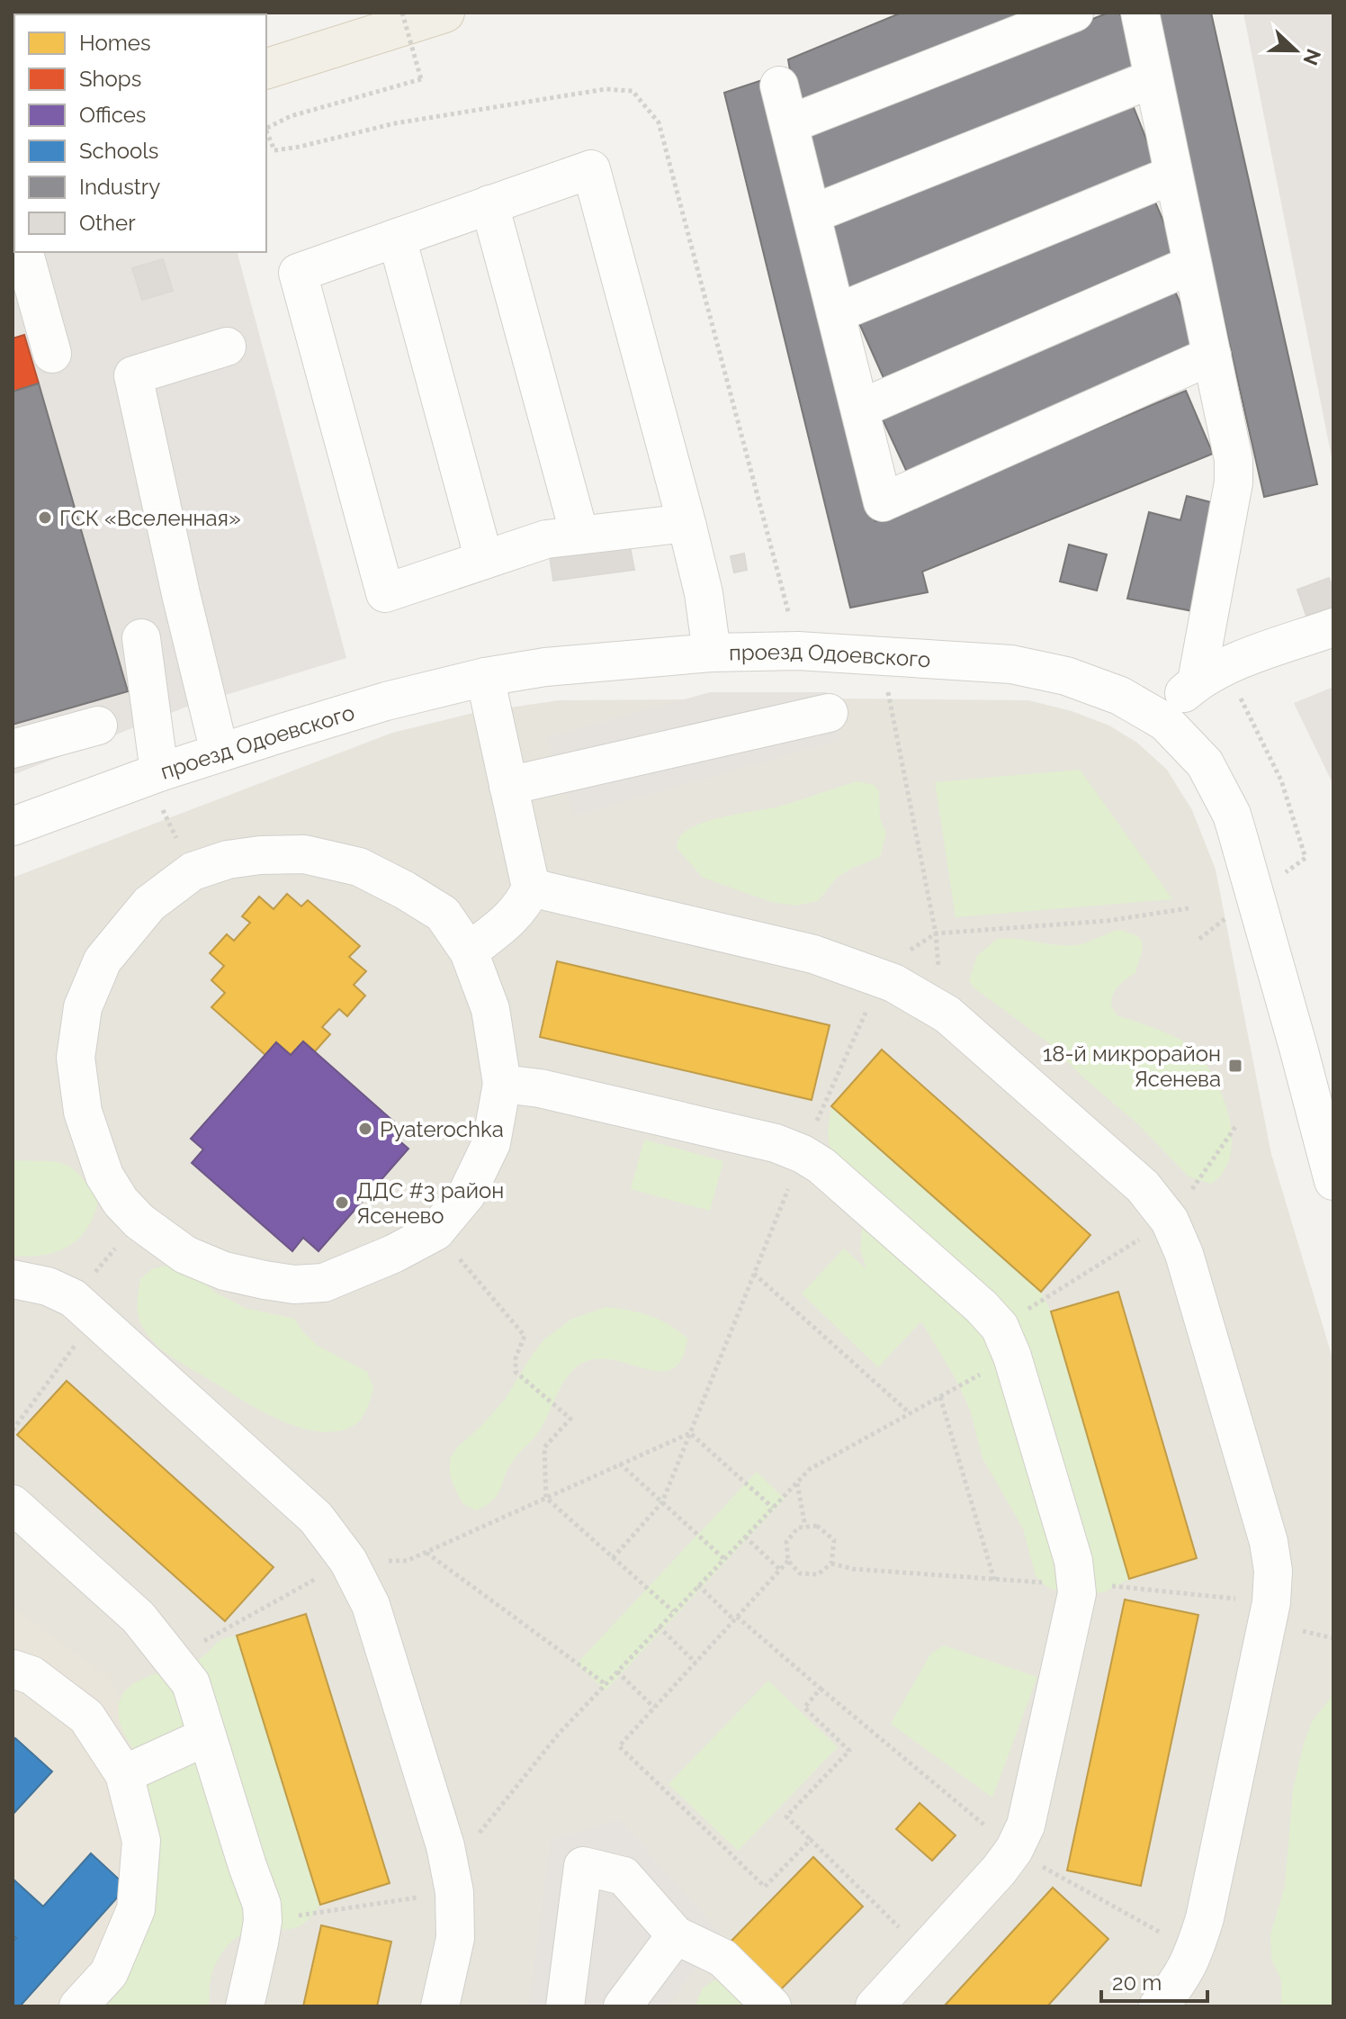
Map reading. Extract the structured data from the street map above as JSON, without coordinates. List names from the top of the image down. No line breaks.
{"streets":{"street":["проезд Одоевского"]},"places":{"other":["ГСК «Вселенная»","Pyaterochka","ДДС #3 район Ясенево"],"transit":["18-й микрорайон Ясенева"]},"legend":["Homes","Shops","Offices","Schools","Industry","Other"],"scale_bar":"20 m","north":"right"}
